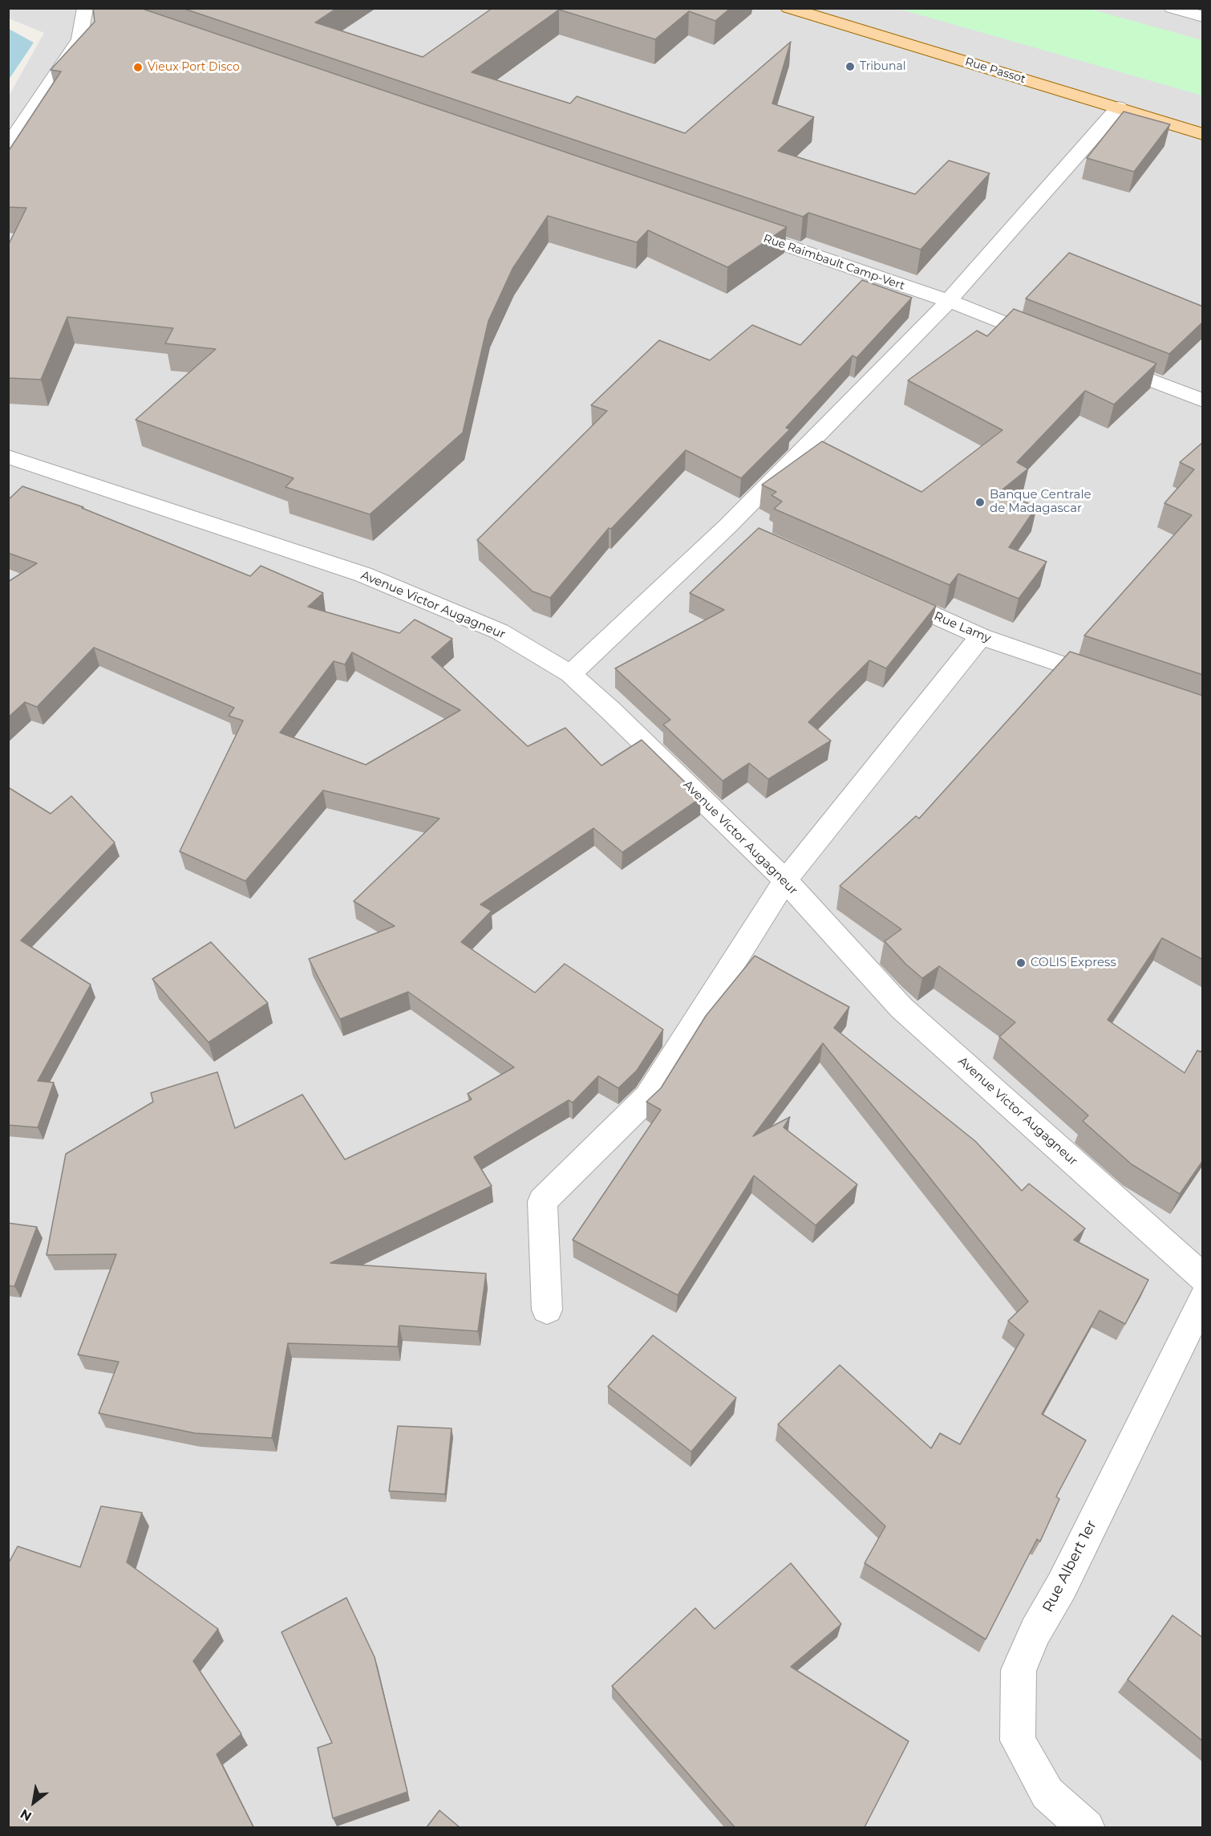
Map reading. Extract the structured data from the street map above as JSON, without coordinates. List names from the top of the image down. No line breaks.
{"streets":{"main road":["Rue Passot"],"street":["Rue Raimbault Camp-Vert","Avenue Victor Augagneur","Rue Lamy","Rue Albert 1er"]},"places":["Tribunal","Vieux Port Disco","Banque Centrale de Madagascar","COLIS Express"],"north":"bottom left"}
